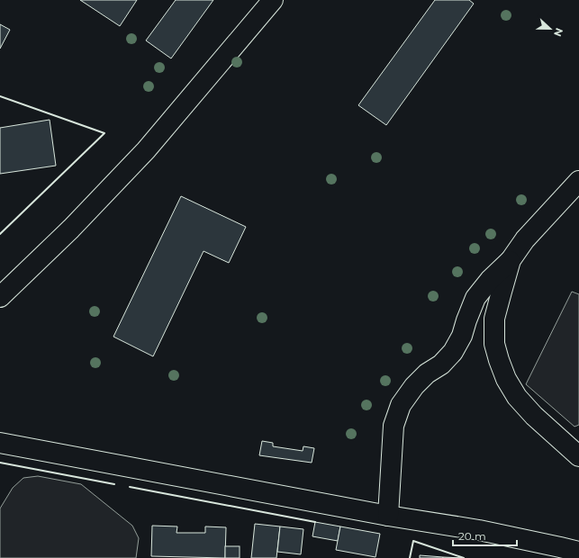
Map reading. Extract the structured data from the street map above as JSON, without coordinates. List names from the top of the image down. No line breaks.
{"scale_bar":"20 m","north":"right"}
